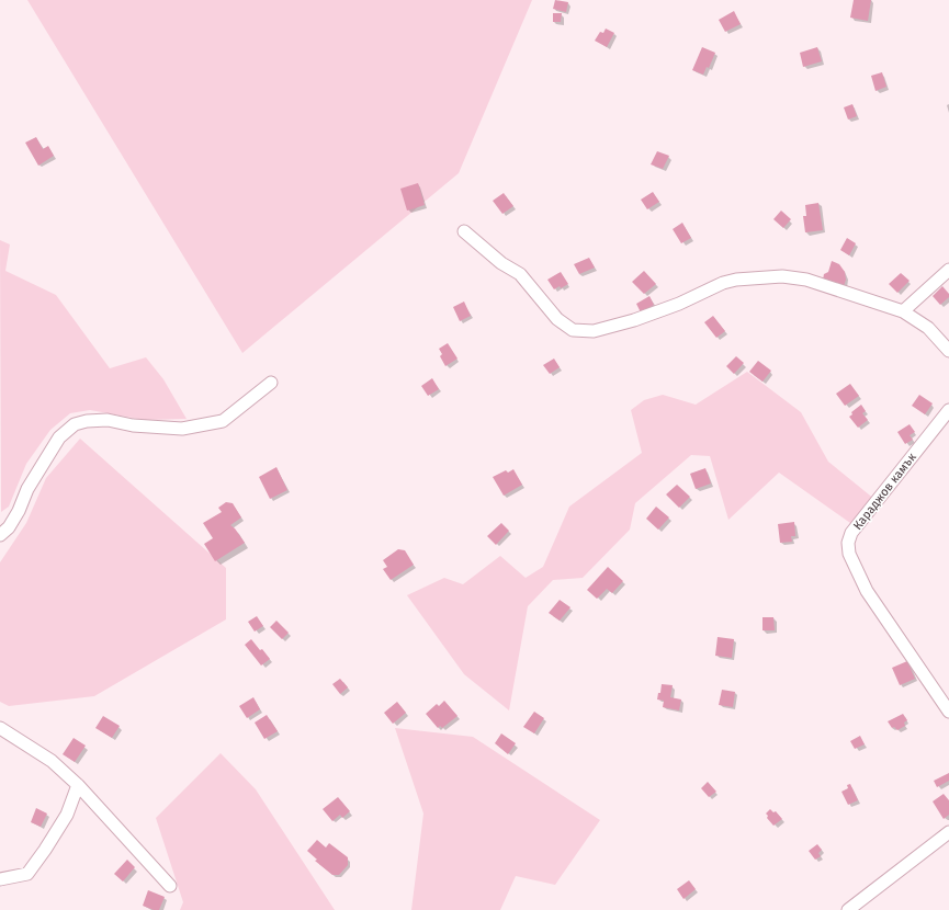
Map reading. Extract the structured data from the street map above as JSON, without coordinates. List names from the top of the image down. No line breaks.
{"streets":{"street":["Караджов камък"]}}
